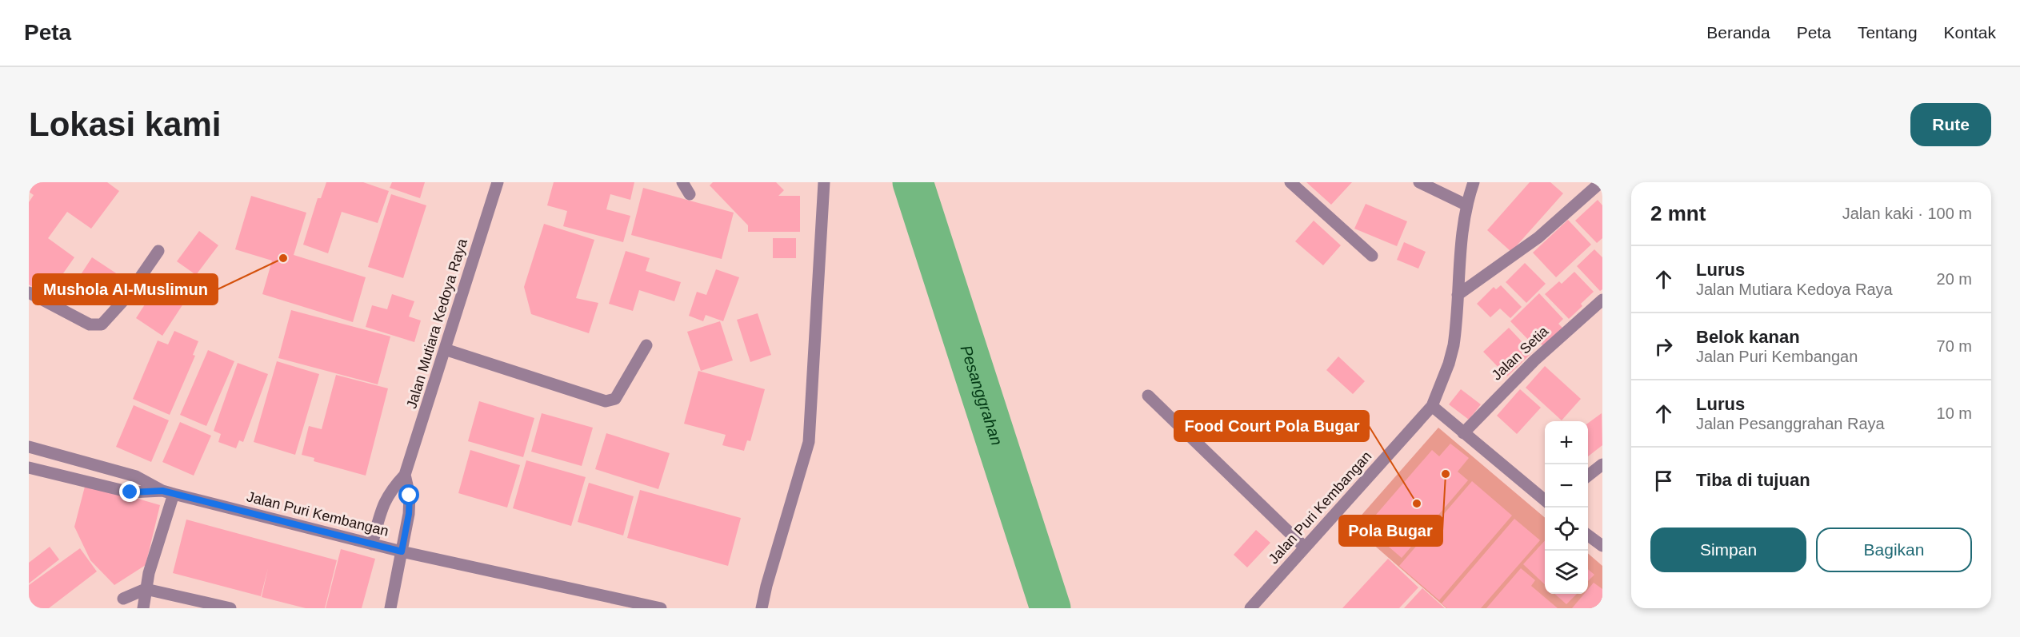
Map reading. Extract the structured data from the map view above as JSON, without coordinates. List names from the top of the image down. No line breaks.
{"streets":{"street":["Jalan Mutiara Kedoya Raya","Jalan Setia","Jalan Puri Kembangan"]},"crossings":[["Jalan Mutiara Kedoya Raya","Jalan Puri Kembangan"]],"water":["Pesanggrahan"],"places":["Mushola AI-Muslimun","Pola Bugar","Food Court Pola Bugar"],"page":{"header":"Peta","nav":["Beranda","Peta","Tentang","Kontak"],"buttons":["Rute",["Simpan","Bagikan"]],"title":"Lokasi kami","heading":["2 mnt","Jalan kaki · 100 m"],"list":[["Lurus","Jalan Mutiara Kedoya Raya","20 m"],["Belok kanan","Jalan Puri Kembangan","70 m"],["Lurus","Jalan Pesanggrahan Raya","10 m"],"Tiba di tujuan"],"map_buttons":["+","−"]}}
